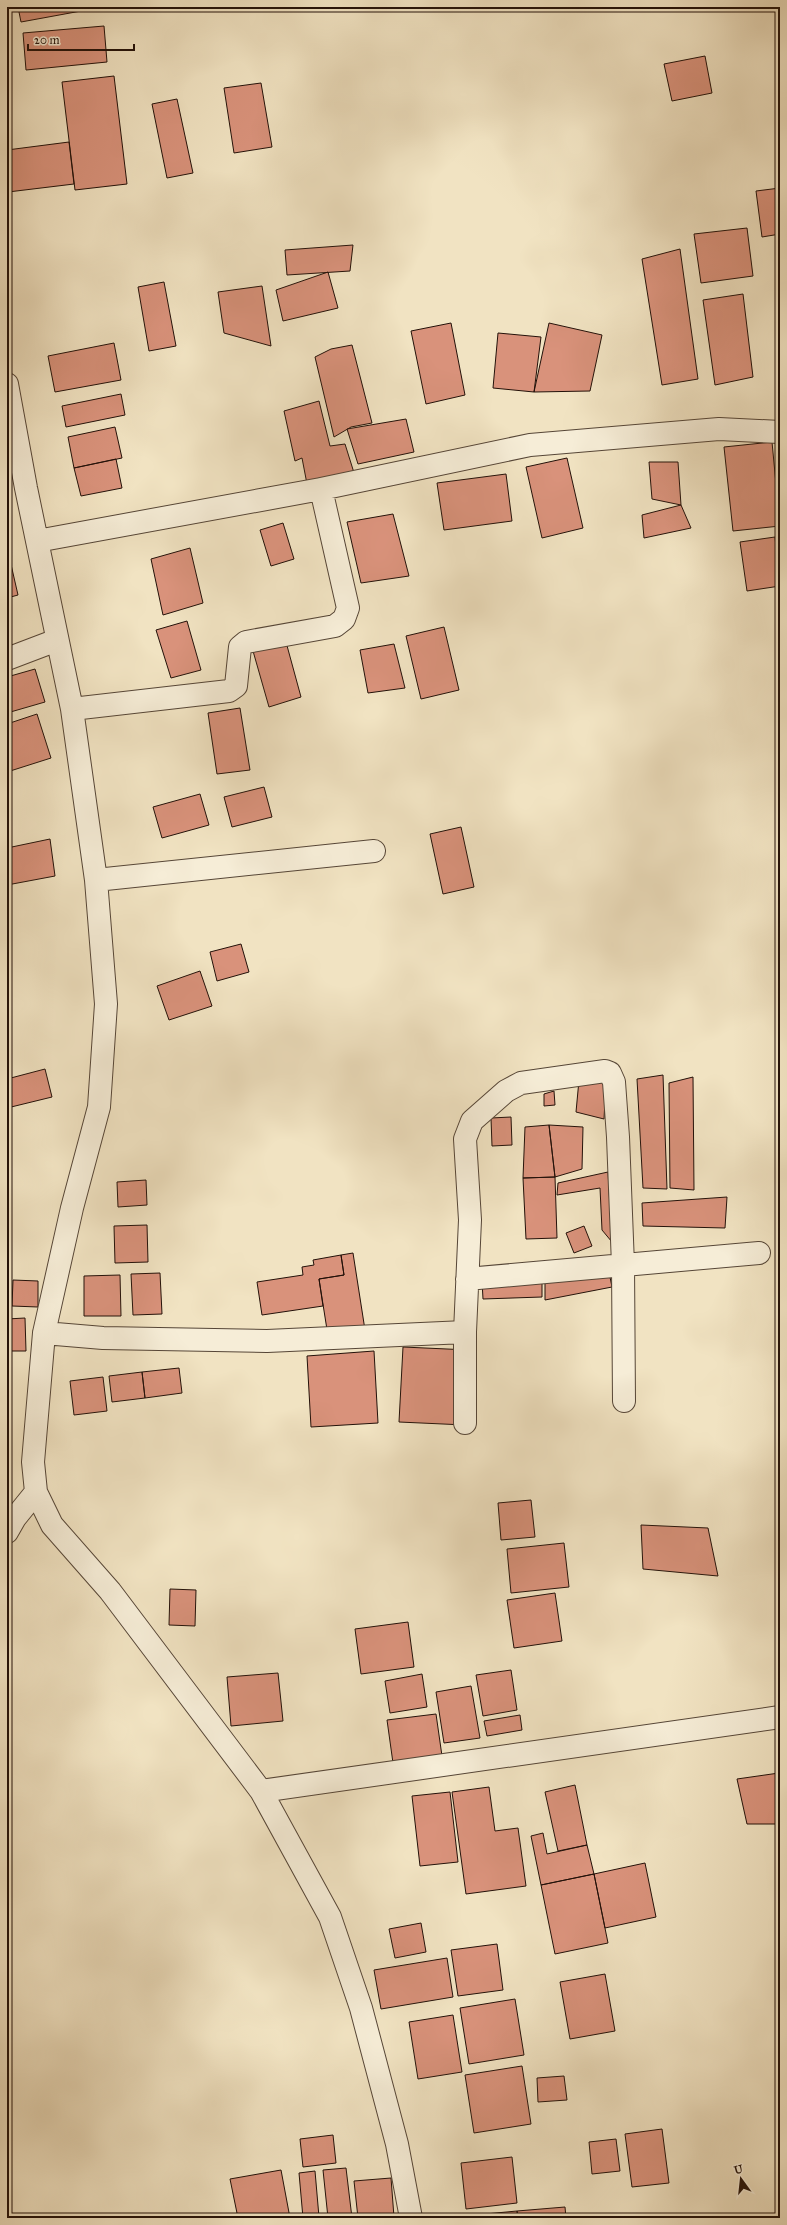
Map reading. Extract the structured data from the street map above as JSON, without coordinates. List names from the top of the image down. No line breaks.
{"scale_bar":"20 m","north":"top"}
